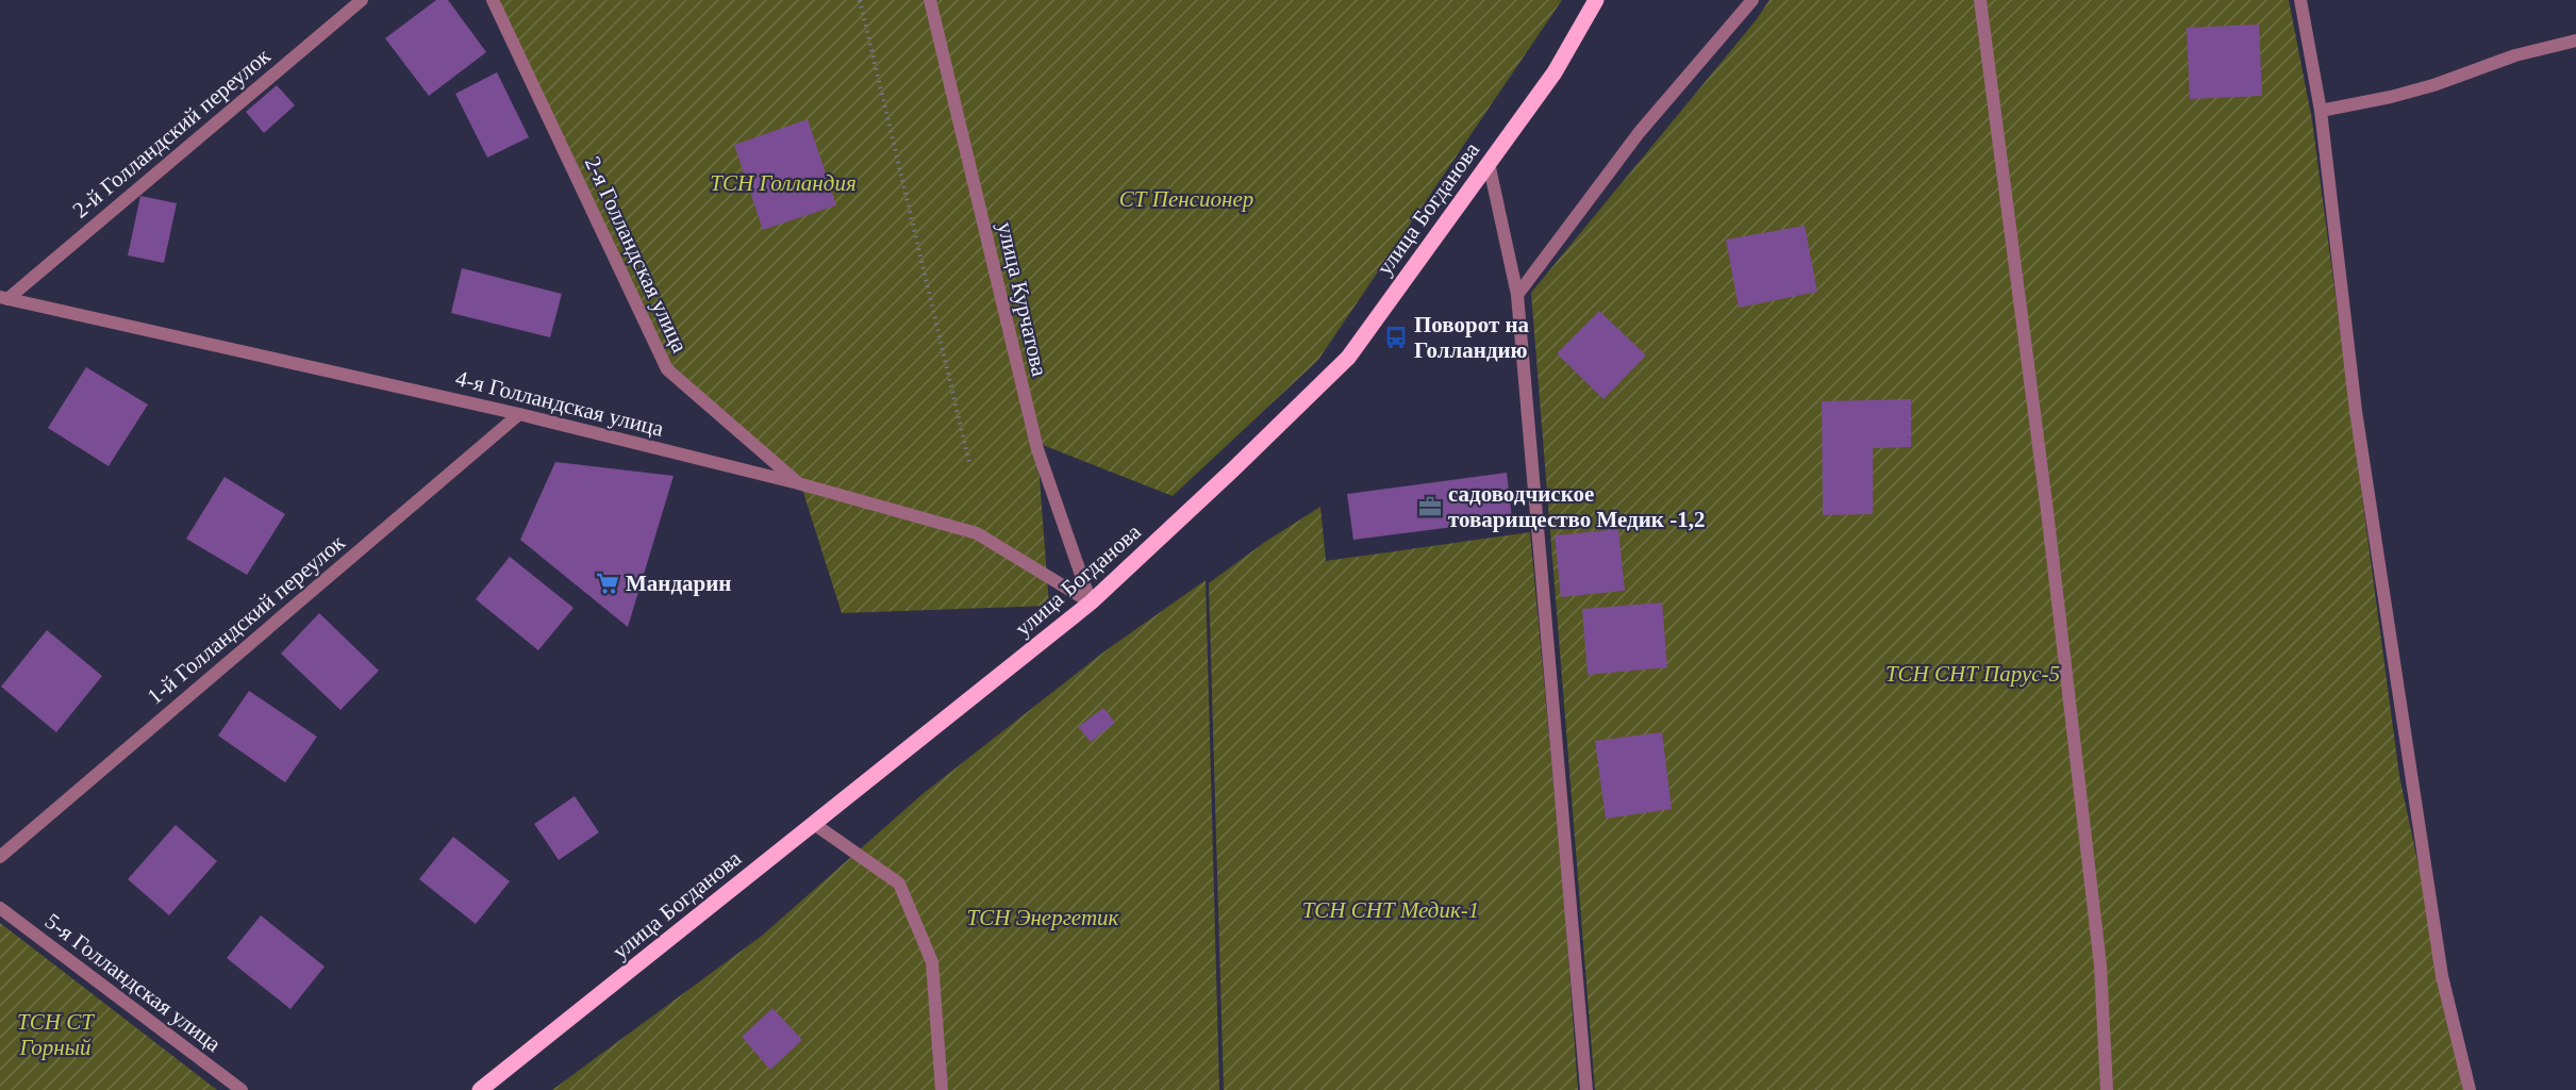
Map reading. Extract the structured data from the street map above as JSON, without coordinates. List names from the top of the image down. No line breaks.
{"streets":{"main road":["улица Богданова"],"street":["2-й Голландский переулок","2-я Голландская улица","улица Курчатова","4-я Голландская улица","1-й Голландский переулок","5-я Голландская улица"]},"crossings":[["2-й Голландский переулок","4-я Голландская улица"],["улица Богданова","улица Курчатова"],["улица Богданова","4-я Голландская улица"],["2-я Голландская улица","4-я Голландская улица"],["улица Курчатова","4-я Голландская улица"],["4-я Голландская улица","1-й Голландский переулок"]],"parks":["ТСН Голландия","СТ Пенсионер","ТСН СНТ Парус-5","ТСН СНТ Медик-1","ТСН Энергетик","ТСН СТ Горный"],"places":{"bus stop":["Поворот на Голландию"],"office":["садоводчиское товарищество Медик -1,2"],"supermarket":["Мандарин"]}}
